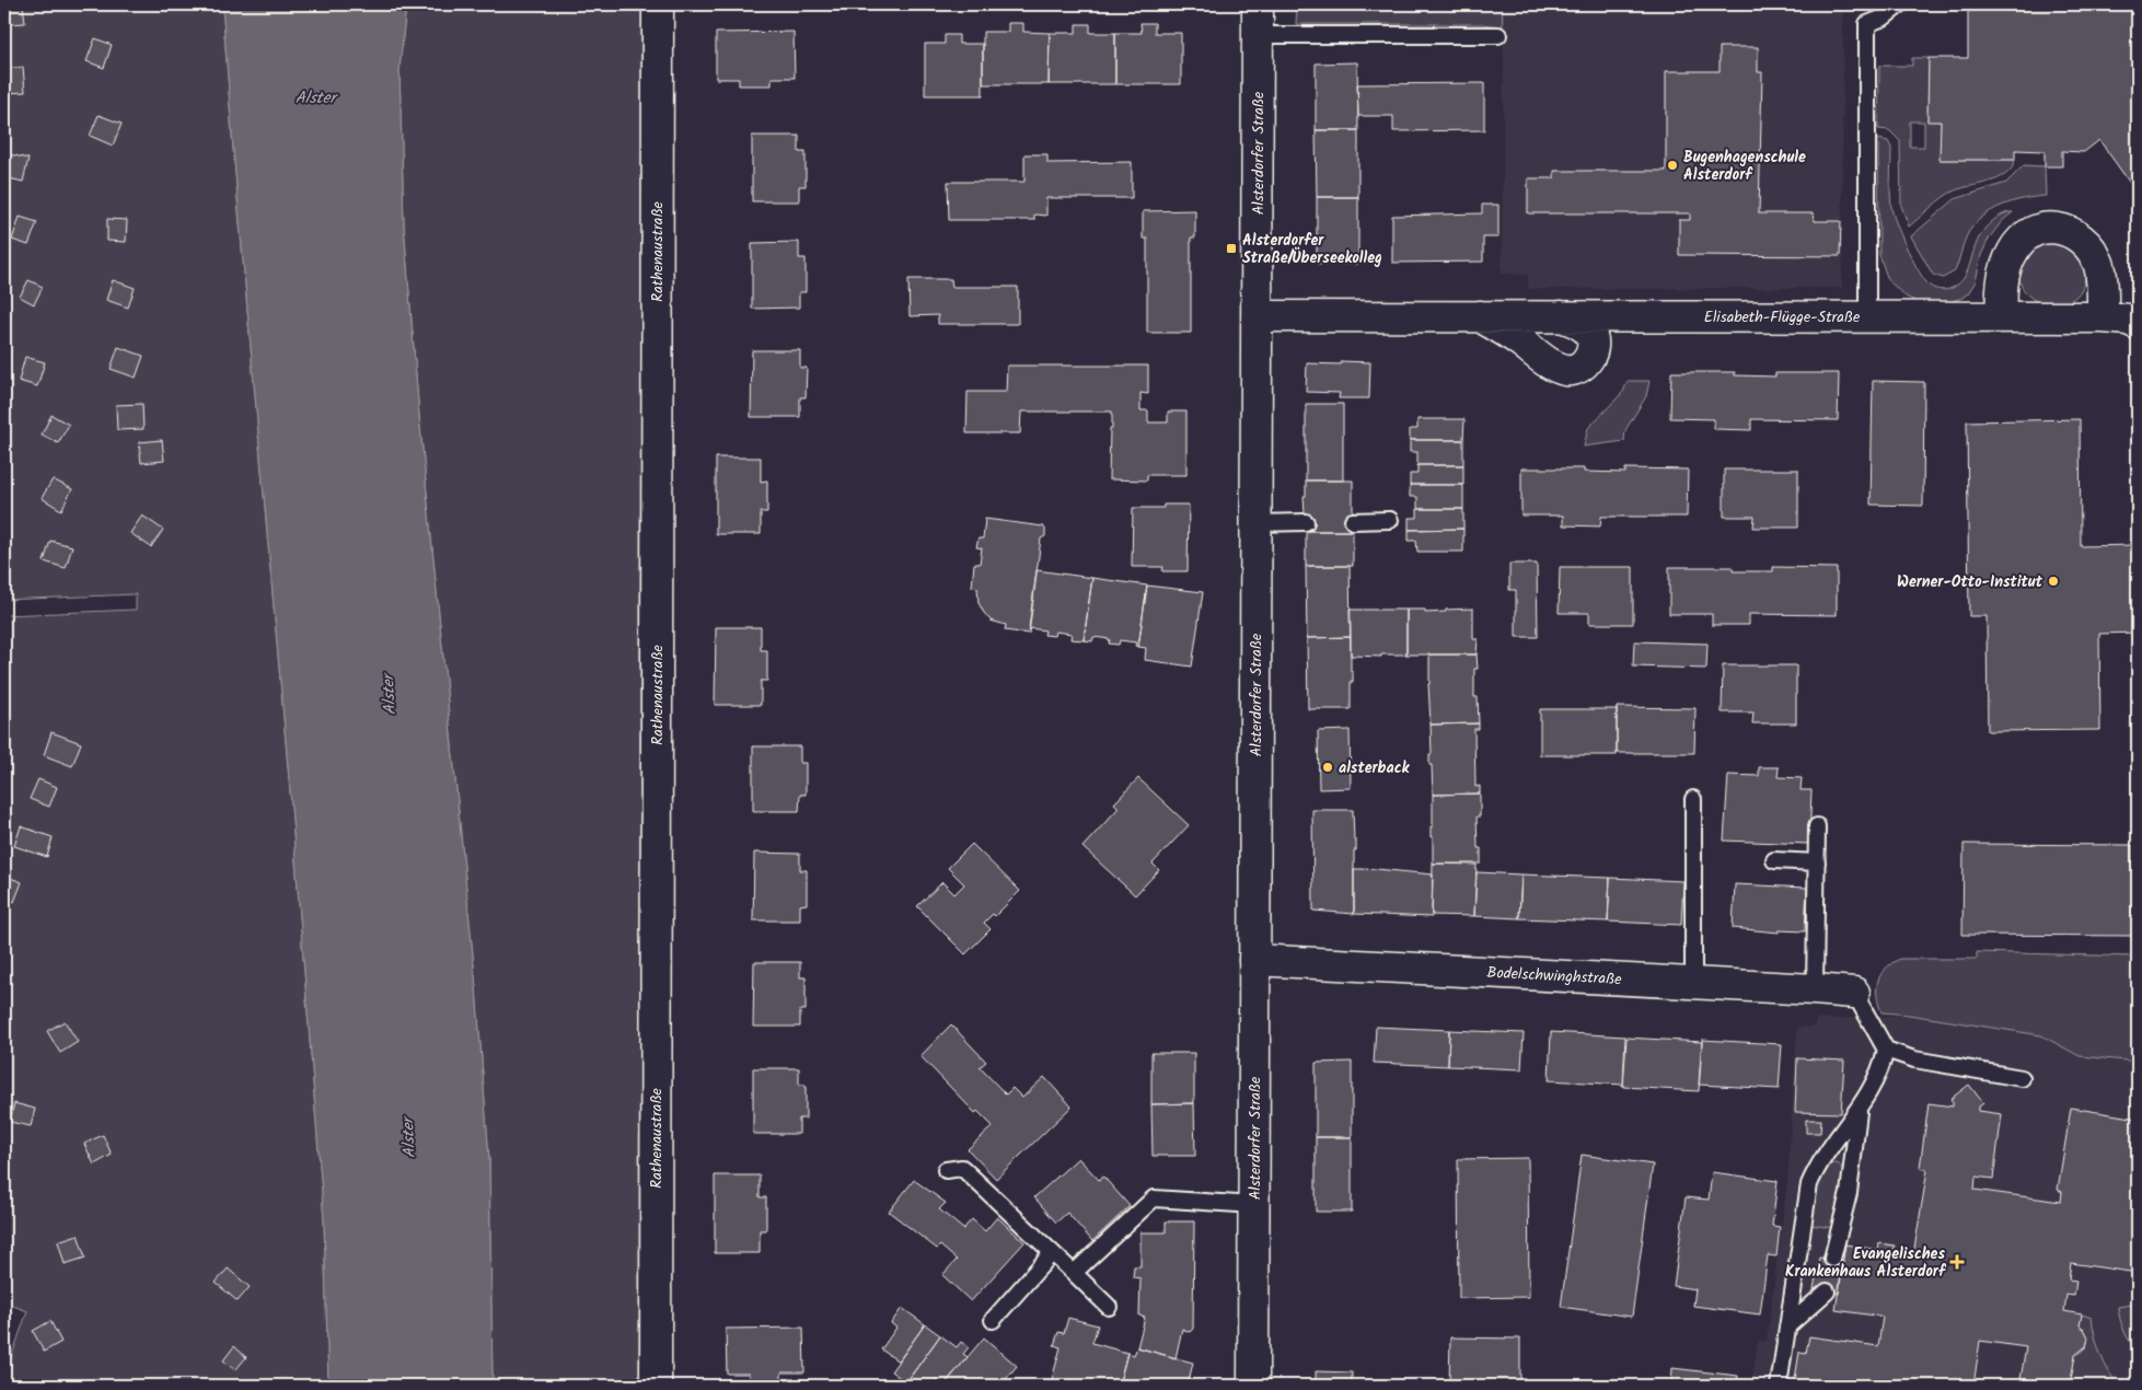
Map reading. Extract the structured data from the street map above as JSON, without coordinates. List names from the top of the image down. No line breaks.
{"streets":{"street":["Alsterdorfer Straße","Rathenaustraße","Elisabeth-Flügge-Straße","Bodelschwinghstraße"]},"crossings":[["Alsterdorfer Straße","Elisabeth-Flügge-Straße"],["Alsterdorfer Straße","Bodelschwinghstraße"]],"water":["Alster"],"places":{"other":["Bugenhagenschule Alsterdorf","Werner-Otto-Institut","alsterback"],"transit":["Alsterdorfer Straße/Überseekolleg"],"health":["Evangelisches Krankenhaus Alsterdorf"]}}
